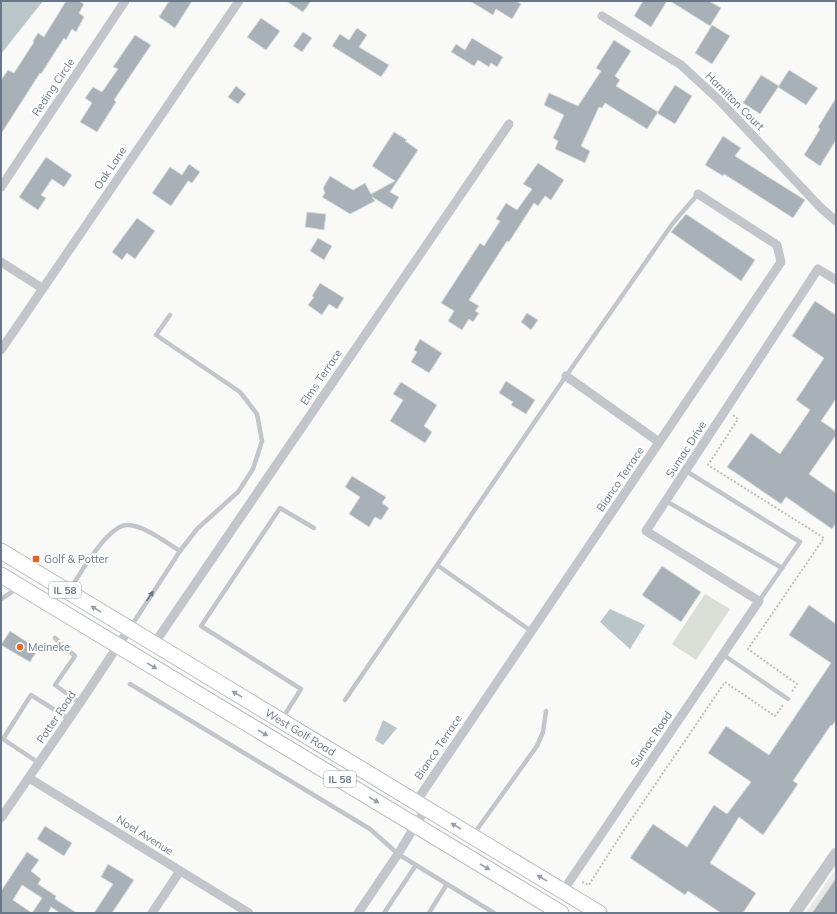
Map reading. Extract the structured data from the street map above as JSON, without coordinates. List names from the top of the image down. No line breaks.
{"streets":{"main road":["IL 58","West Golf Road"],"street":["Reding Circle","Hamilton Court","Oak Lane","Elms Terrace","Sumac Drive","Bianco Terrace","Potter Road","Sumac Road","Noel Avenue"]},"crossings":[["Elms Terrace","West Golf Road"],["Sumac Drive","Sumac Road"],["Bianco Terrace","West Golf Road"],["Potter Road","West Golf Road"],["Potter Road","Noel Avenue"],["West Golf Road","Sumac Road"]],"places":{"transit":["Golf & Potter"],"other":["Meineke"]}}
